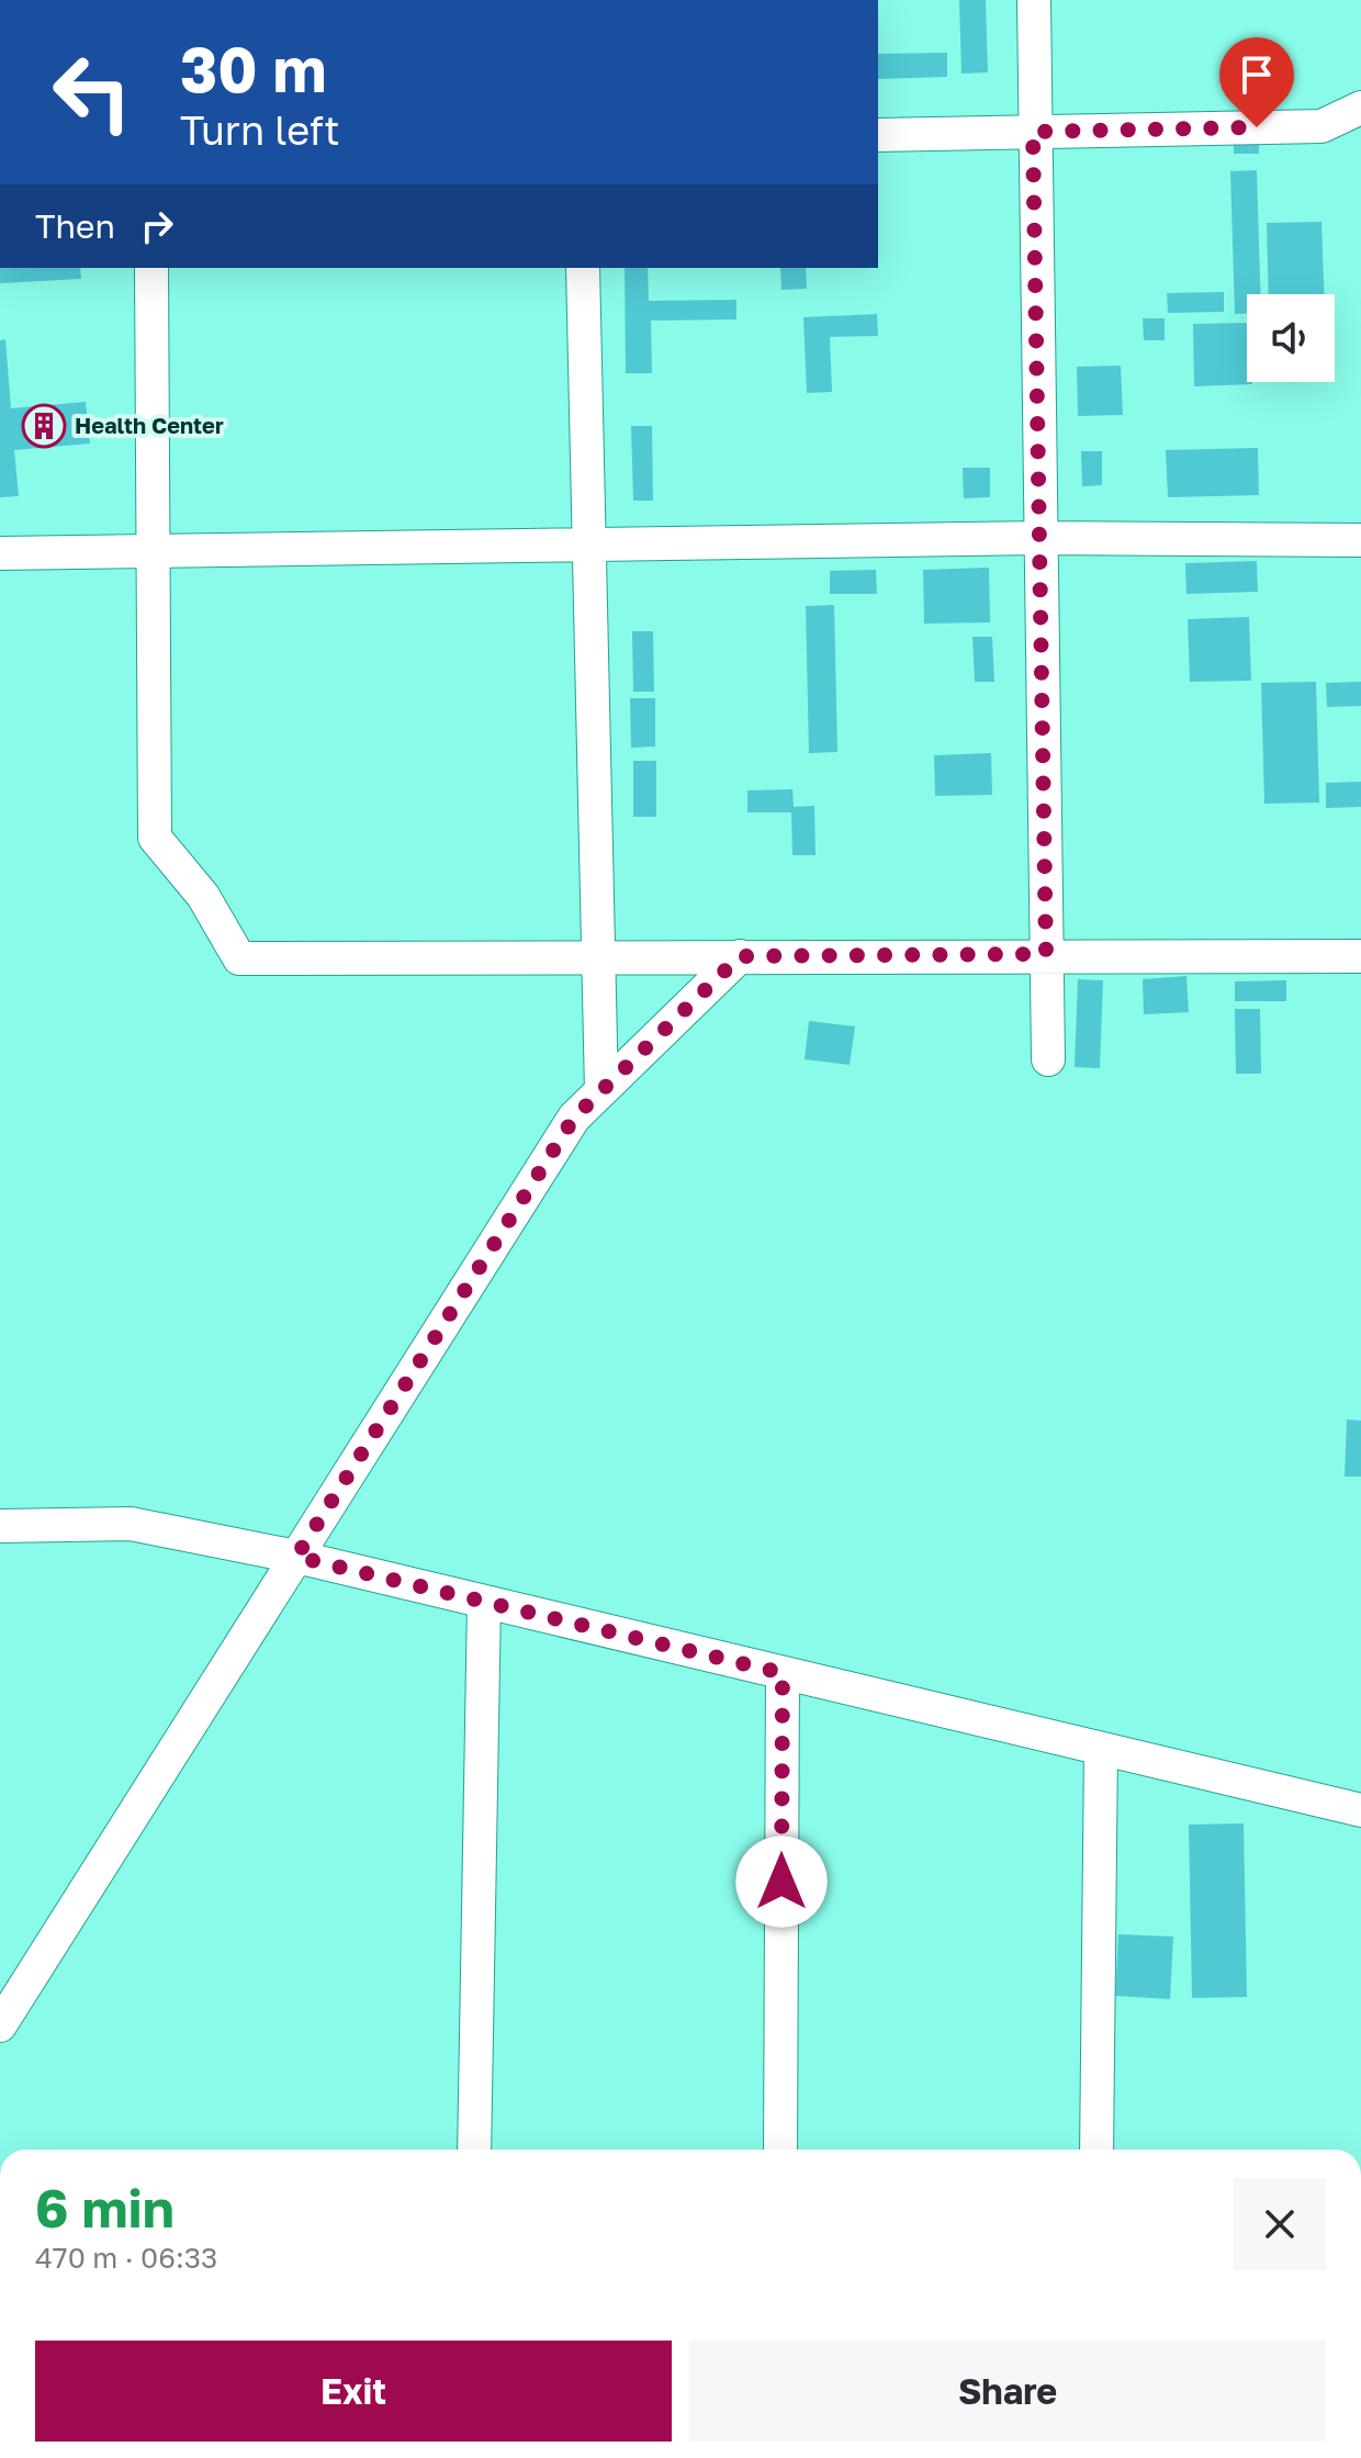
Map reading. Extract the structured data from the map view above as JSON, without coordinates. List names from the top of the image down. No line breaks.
{"places":{"building":["Health Center"]},"page":{"turn":["30 m","Turn left"],"then":"Then","heading":["6 min","470 m · 06:33"],"buttons":["Exit","Share"]}}
